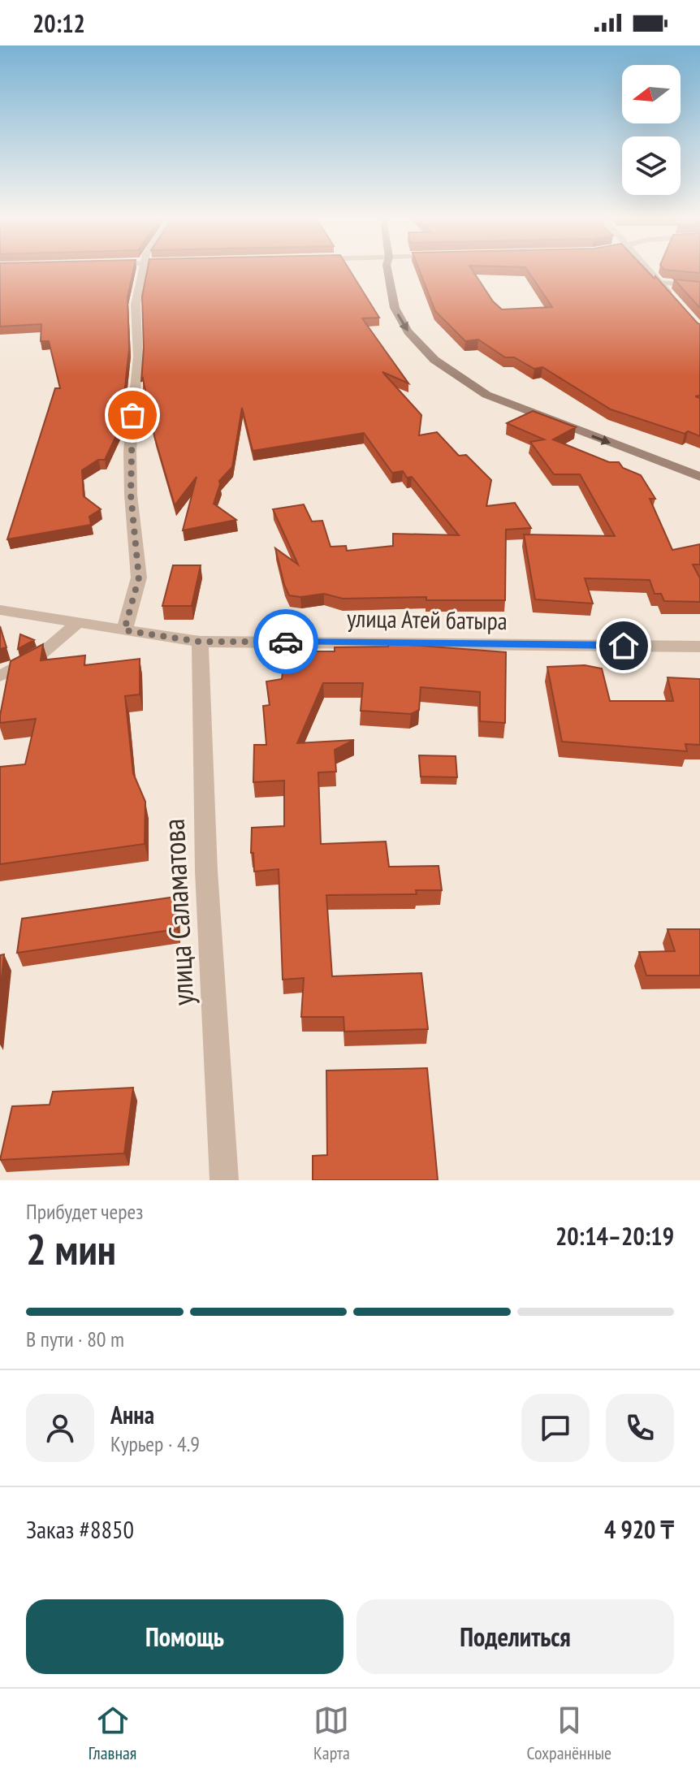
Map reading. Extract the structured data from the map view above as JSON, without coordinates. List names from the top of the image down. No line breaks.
{"streets":{"street":["улица Атей батыра","улица Саламатова"]},"crossings":[["улица Атей батыра","улица Саламатова"]],"north":"left","page":{"status":"20:12","heading":["2 мин","Прибудет через","20:14–20:19"],"panel":["Анна","Курьер · 4.9","Заказ #8850","4 920 ₸"],"bar":"В пути · 80 m","buttons":["Помощь","Поделиться"],"tabs":["Главная","Карта","Сохранённые"]}}
